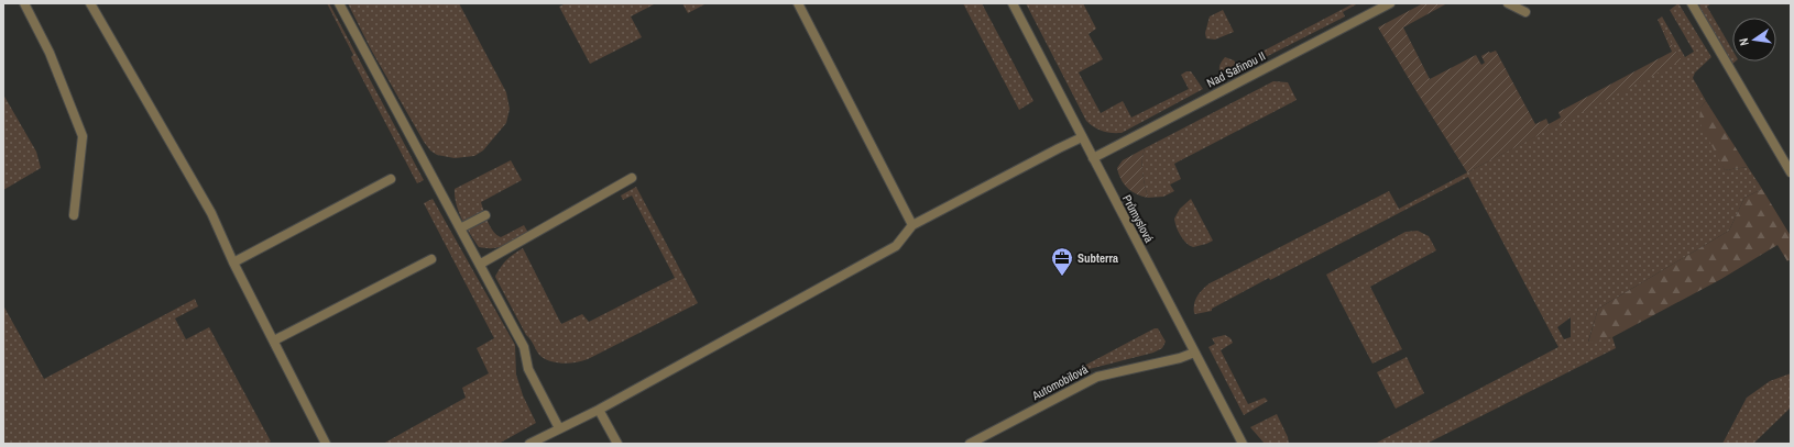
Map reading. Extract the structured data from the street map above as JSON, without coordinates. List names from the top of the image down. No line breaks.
{"streets":{"street":["Nad Safinou II","Průmyslová","Automobilová"]},"crossings":[["Nad Safinou II","Průmyslová"],["Průmyslová","Automobilová"]],"places":{"office":["Subterra"]},"north":"left"}
